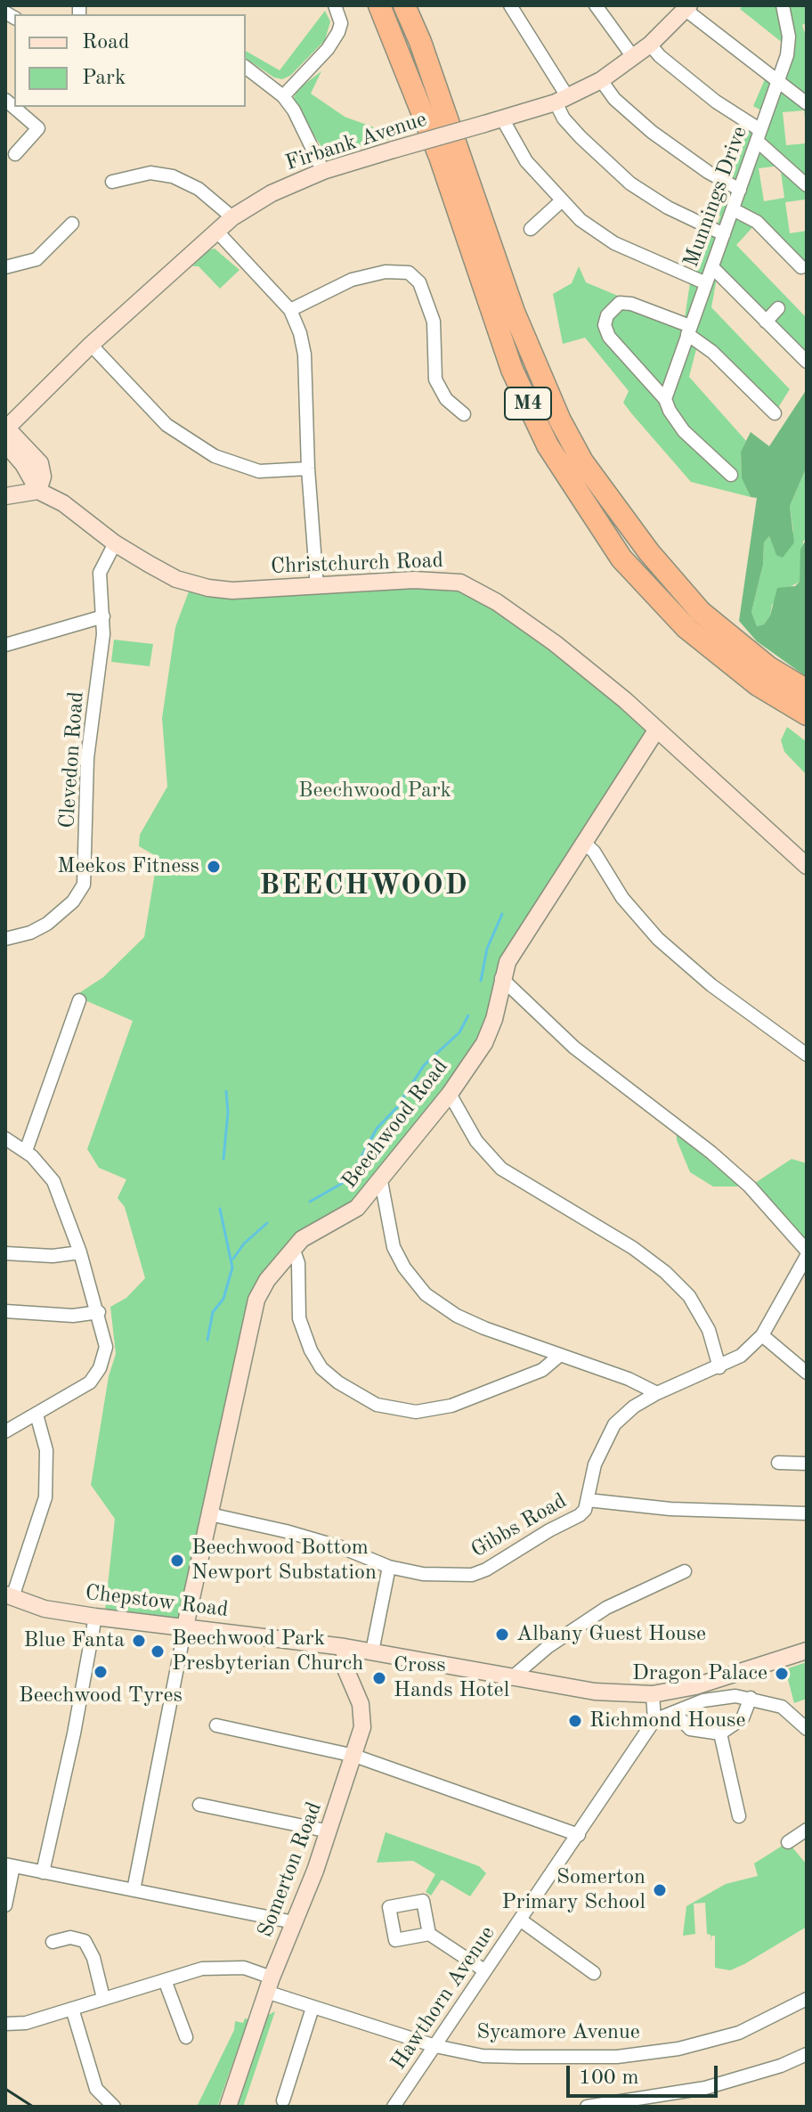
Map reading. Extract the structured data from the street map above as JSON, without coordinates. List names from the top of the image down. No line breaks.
{"streets":{"highway":["M4"],"street":["Firbank Avenue","Munnings Drive","Christchurch Road","Clevedon Road","Beechwood Road","Gibbs Road","Chepstow Road","Somerton Road","Hawthorn Avenue","Sycamore Avenue"]},"crossings":[["Christchurch Road","Clevedon Road"],["Christchurch Road","Beechwood Road"],["Beechwood Road","Gibbs Road"],["Beechwood Road","Chepstow Road"],["Chepstow Road","Somerton Road"],["Somerton Road","Sycamore Avenue"],["Hawthorn Avenue","Sycamore Avenue"]],"districts":["BEECHWOOD"],"parks":["Beechwood Park"],"places":["Meekos Fitness","Beechwood Bottom Newport Substation","Albany Guest House","Blue Fanta","Beechwood Park Presbyterian Church","Beechwood Tyres","Dragon Palace","Cross Hands Hotel","Richmond House","Somerton Primary School"],"legend":["Road","Park"],"scale_bar":"100 m"}
